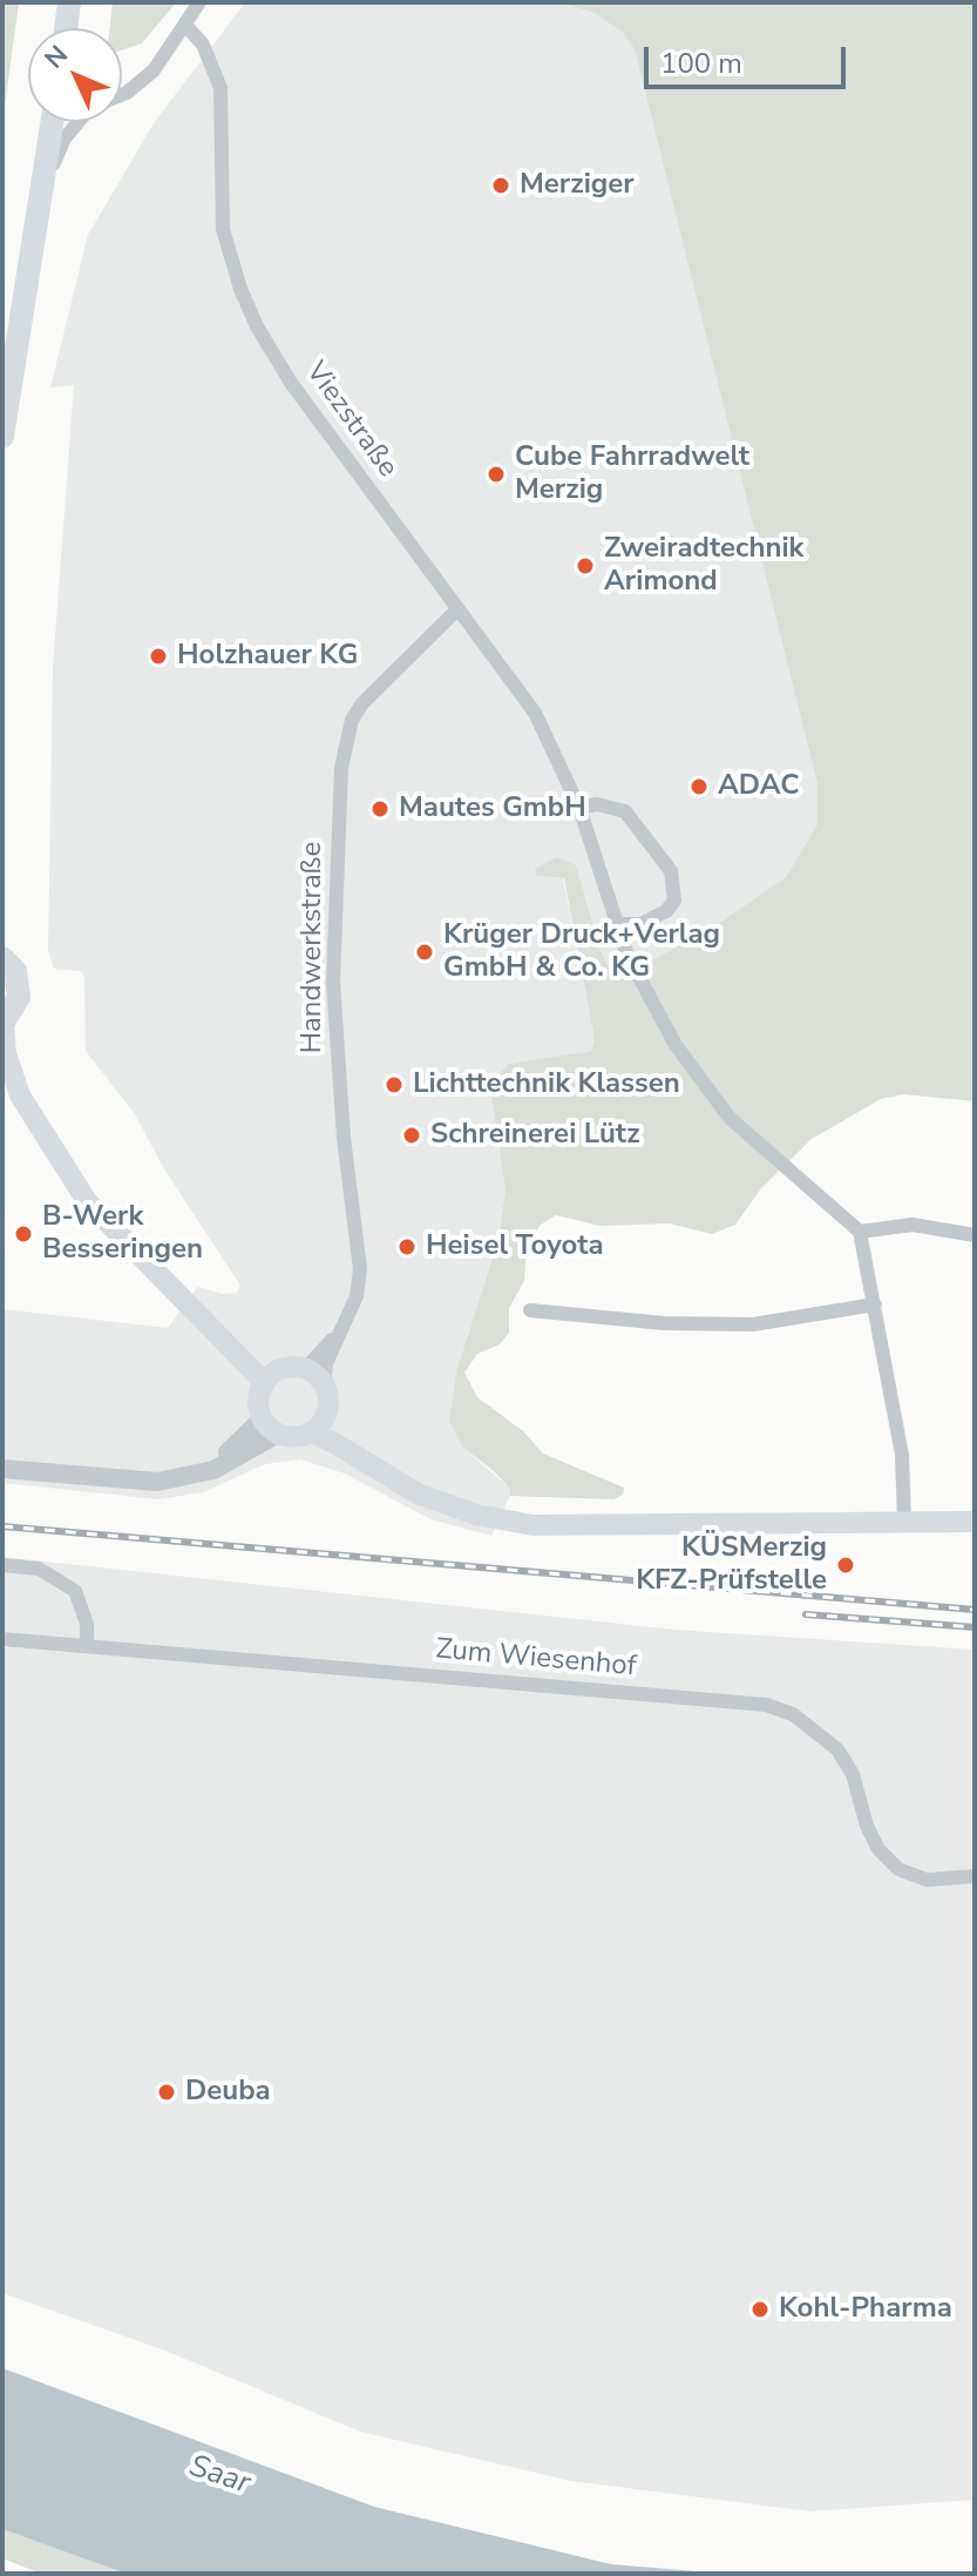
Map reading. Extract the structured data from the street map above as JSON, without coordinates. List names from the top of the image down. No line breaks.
{"streets":{"street":["Viezstraße","Handwerkstraße","Zum Wiesenhof"]},"crossings":[["Viezstraße","Handwerkstraße"]],"water":["Saar"],"places":["Merziger","Cube Fahrradwelt Merzig","Zweiradtechnik Arimond","Holzhauer KG","ADAC","Mautes GmbH","Krüger Druck+Verlag GmbH & Co. KG","Lichttechnik Klassen","Schreinerei Lütz","B-Werk Besseringen","Heisel Toyota","KÜSMerzig KFZ-Prüfstelle","Deuba","Kohl-Pharma"],"scale_bar":"100 m","north":"top left"}
